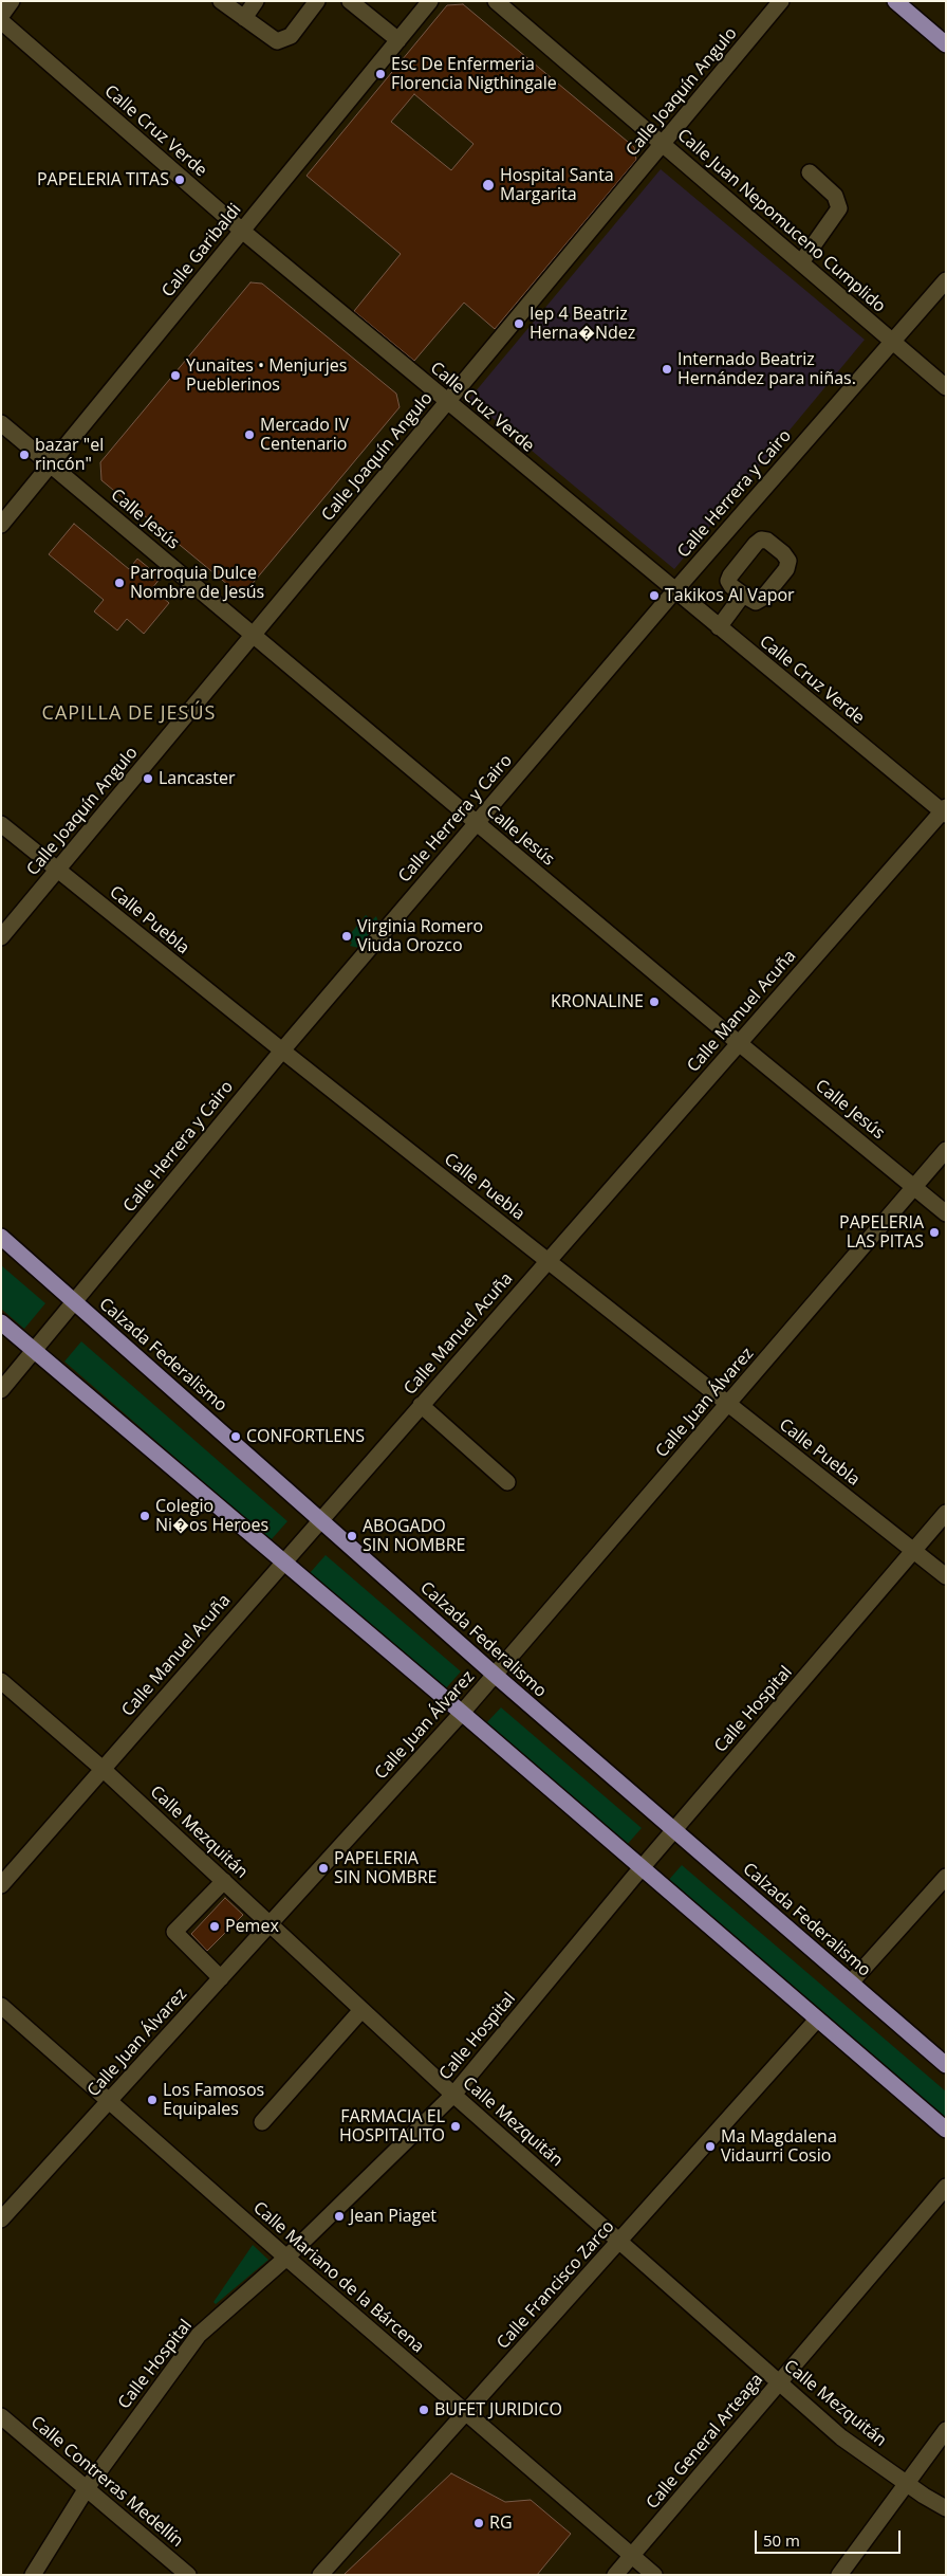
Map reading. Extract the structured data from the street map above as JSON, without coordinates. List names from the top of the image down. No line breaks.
{"streets":{"main road":["Calzada Federalismo"],"street":["Calle Joaquín Angulo","Calle Cruz Verde","Calle Juan Nepomuceno Cumplido","Calle Garibaldi","Calle Herrera y Cairo","Calle Jesús","Calle Puebla","Calle Manuel Acuña","Calle Juan Álvarez","Calle Hospital","Calle Mezquitán","Calle Mariano de la Bárcena","Calle Francisco Zarco","Calle General Arteaga","Calle Contreras Medellín"]},"crossings":[["Calle Joaquín Angulo","Calle Cruz Verde"],["Calle Joaquín Angulo","Calle Juan Nepomuceno Cumplido"],["Calle Joaquín Angulo","Calle Jesús"],["Calle Joaquín Angulo","Calle Puebla"],["Calle Cruz Verde","Calle Garibaldi"],["Calle Cruz Verde","Calle Herrera y Cairo"],["Calle Cruz Verde","Calle Manuel Acuña"],["Calle Juan Nepomuceno Cumplido","Calle Herrera y Cairo"],["Calle Garibaldi","Calle Jesús"],["Calle Herrera y Cairo","Calle Jesús"],["Calle Herrera y Cairo","Calle Puebla"],["Calle Herrera y Cairo","Calzada Federalismo"],["Calle Jesús","Calle Manuel Acuña"],["Calle Jesús","Calle Juan Álvarez"],["Calle Puebla","Calle Manuel Acuña"],["Calle Puebla","Calle Juan Álvarez"],["Calle Puebla","Calle Hospital"],["Calle Manuel Acuña","Calzada Federalismo"],["Calle Manuel Acuña","Calle Mezquitán"],["Calzada Federalismo","Calle Juan Álvarez"],["Calzada Federalismo","Calle Hospital"],["Calle Juan Álvarez","Calle Mezquitán"],["Calle Juan Álvarez","Calle Mariano de la Bárcena"],["Calle Hospital","Calle Mezquitán"],["Calle Hospital","Calle Mariano de la Bárcena"],["Calle Hospital","Calle Contreras Medellín"],["Calle Mezquitán","Calle Francisco Zarco"],["Calle Mezquitán","Calle General Arteaga"],["Calle Mariano de la Bárcena","Calle Francisco Zarco"],["Calle Mariano de la Bárcena","Calle General Arteaga"]],"districts":["CAPILLA DE JESÚS"],"places":["Esc De Enfermeria Florencia Nigthingale","PAPELERIA TITAS","Hospital Santa Margarita","Iep 4 Beatriz Herna�Ndez","Internado Beatriz Hernández para niñas.","Yunaites • Menjurjes Pueblerinos","Mercado IV Centenario","bazar \"el rincón\"","Parroquia Dulce Nombre de Jesús","Takikos Al Vapor","Lancaster","Virginia Romero Viuda Orozco","KRONALINE","PAPELERIA LAS PITAS","CONFORTLENS","Colegio Ni�os Heroes","ABOGADO SIN NOMBRE","PAPELERIA SIN NOMBRE","Pemex","Los Famosos Equipales","FARMACIA EL HOSPITALITO","Ma Magdalena Vidaurri Cosio","Jean Piaget","BUFET JURIDICO","RG"],"scale_bar":"50 m"}
